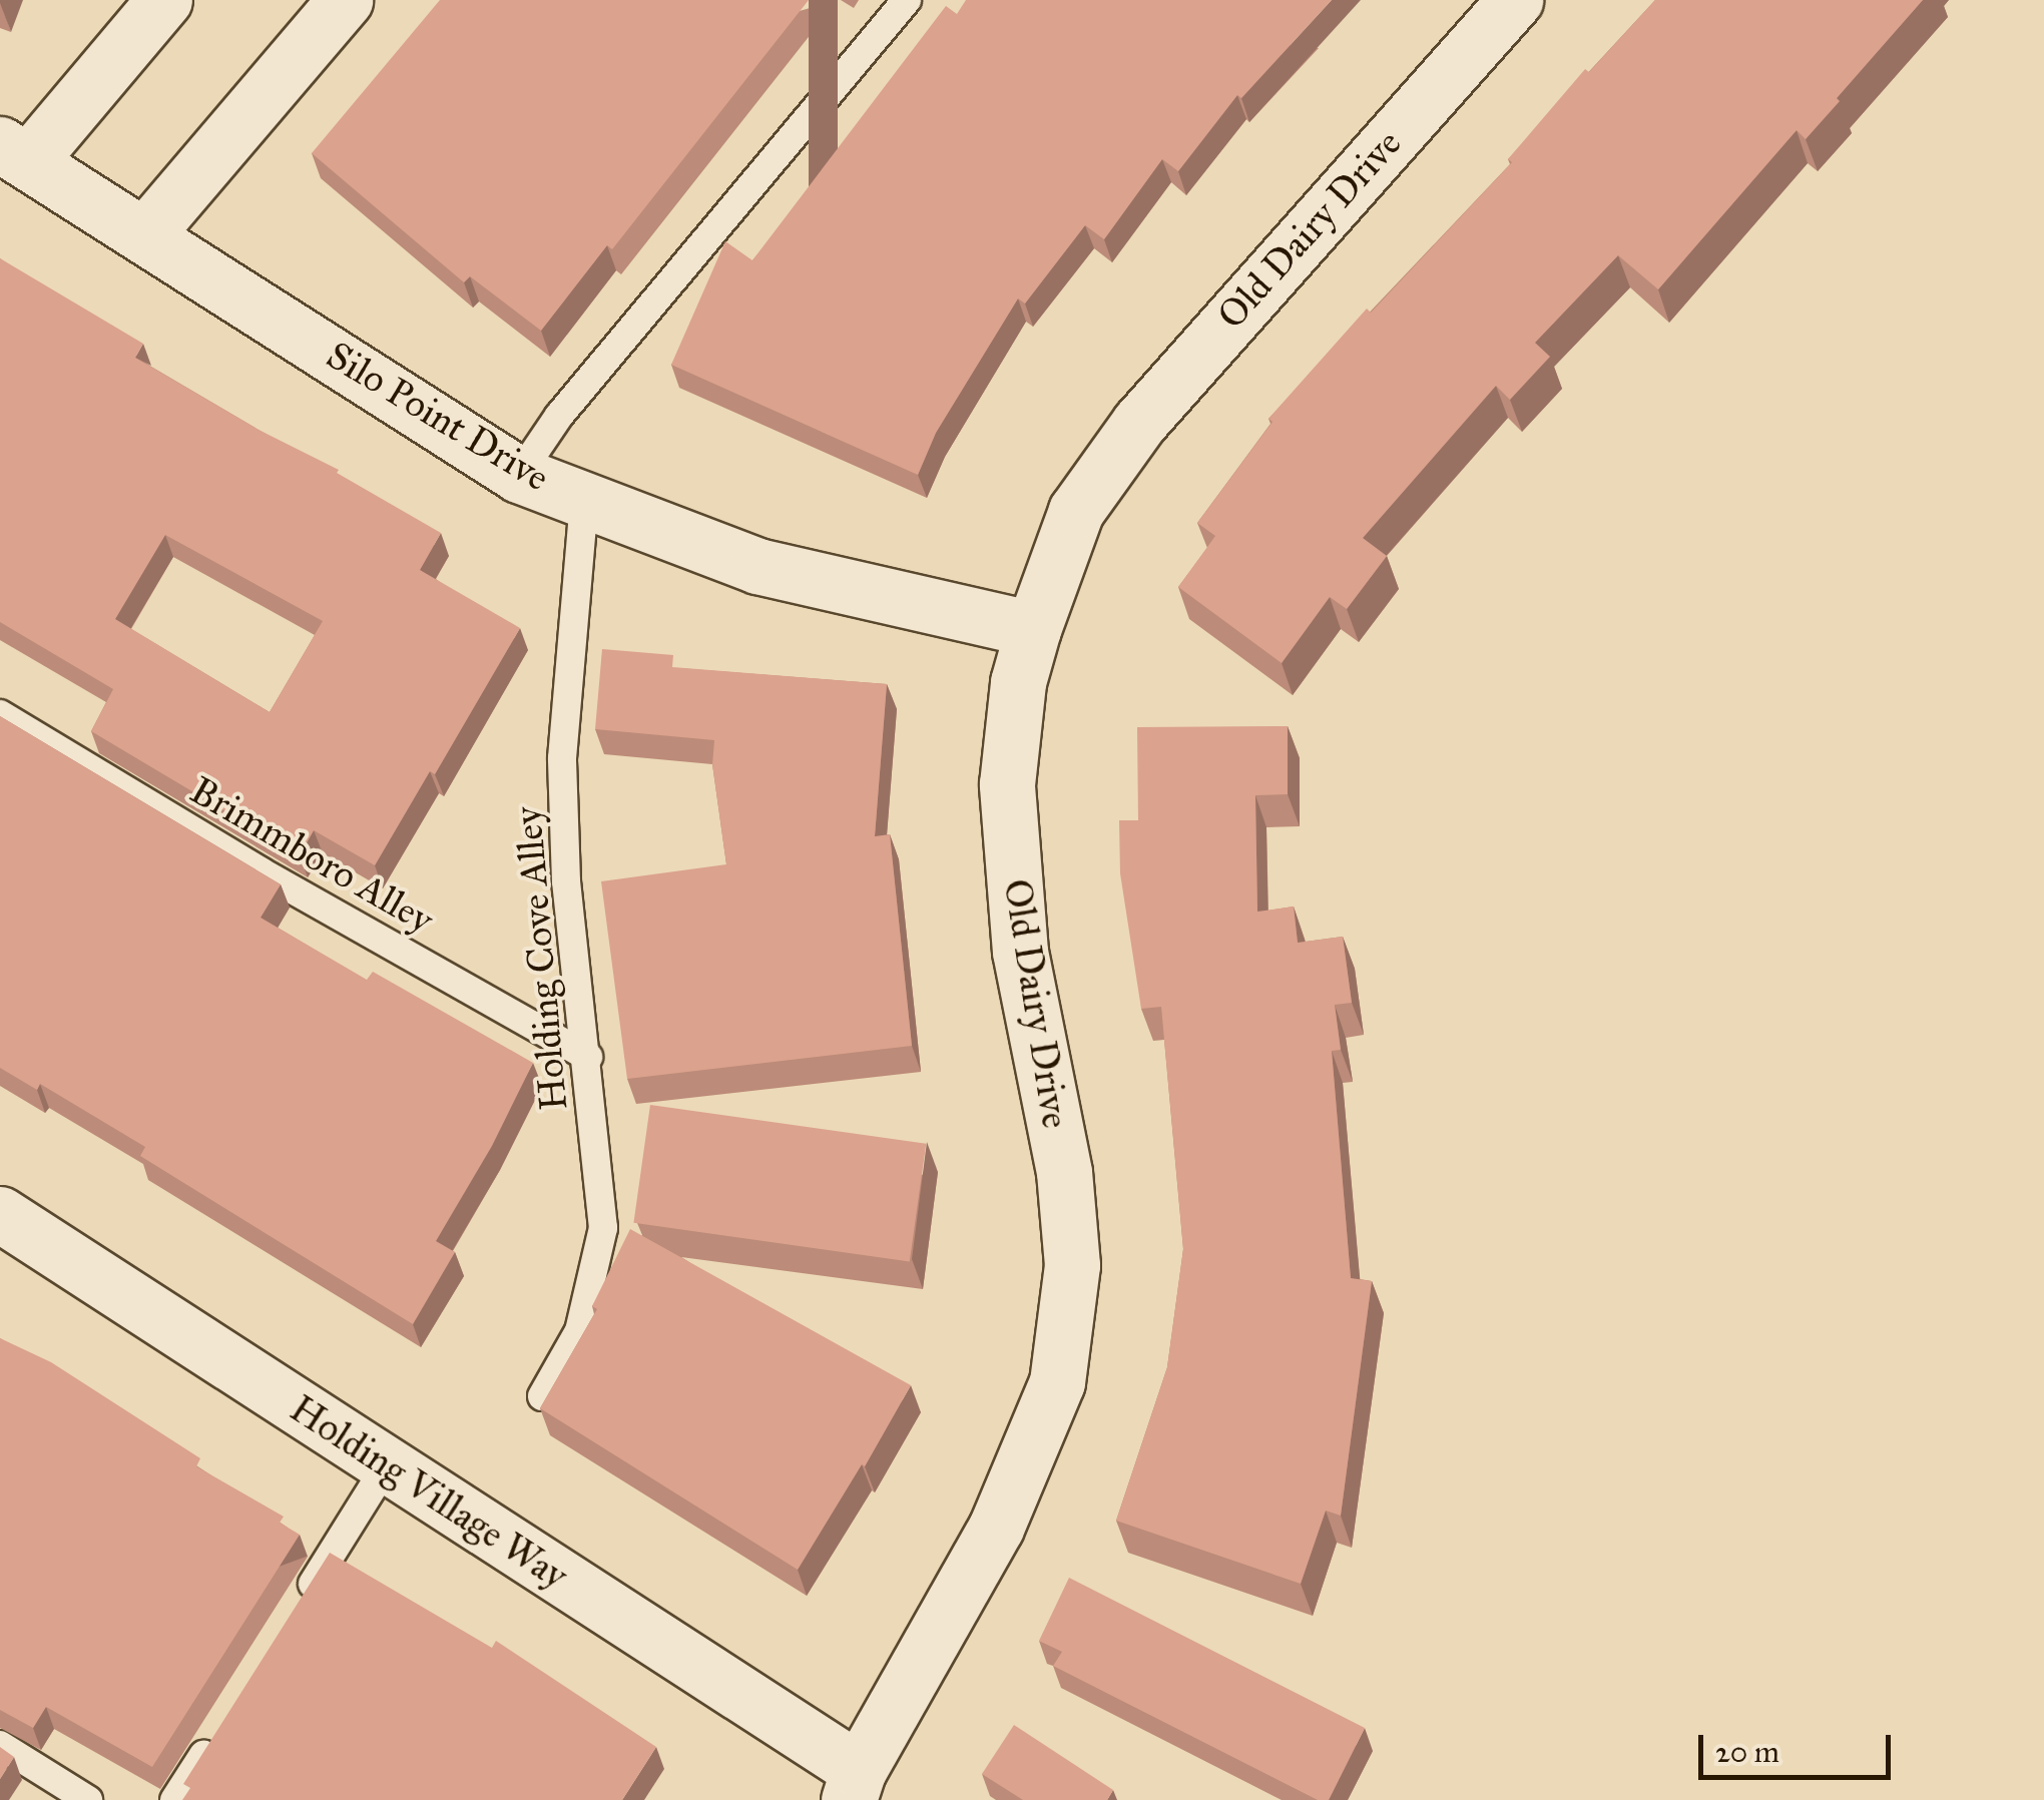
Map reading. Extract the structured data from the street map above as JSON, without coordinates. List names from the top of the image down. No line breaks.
{"streets":{"street":["Old Dairy Drive","Silo Point Drive","Holding Village Way"],"lane":["Brimmboro Alley","Holding Cove Alley"]},"crossings":[["Old Dairy Drive","Silo Point Drive"],["Old Dairy Drive","Holding Village Way"],["Silo Point Drive","Holding Cove Alley"],["Brimmboro Alley","Holding Cove Alley"]],"scale_bar":"20 m"}
